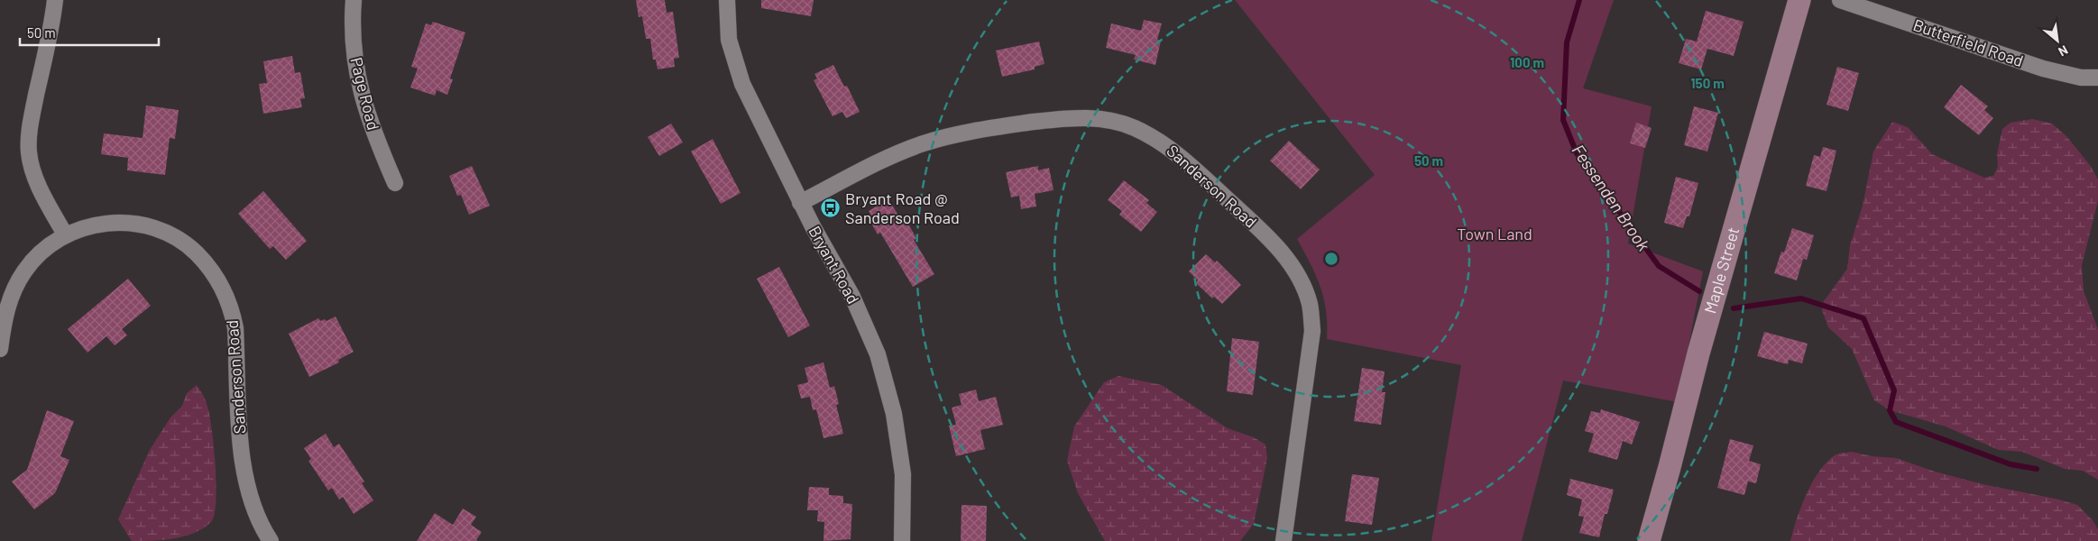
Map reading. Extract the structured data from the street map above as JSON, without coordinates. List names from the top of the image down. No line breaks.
{"streets":{"main road":["Maple Street"],"street":["Butterfield Road","Page Road","Sanderson Road","Bryant Road"]},"crossings":[["Sanderson Road","Bryant Road"]],"water":["Fessenden Brook"],"parks":["Town Land"],"places":{"bus stop":["Bryant Road @ Sanderson Road"]},"scale_bar":"50 m","north":"bottom right","rings":["100 m","150 m","50 m"]}
